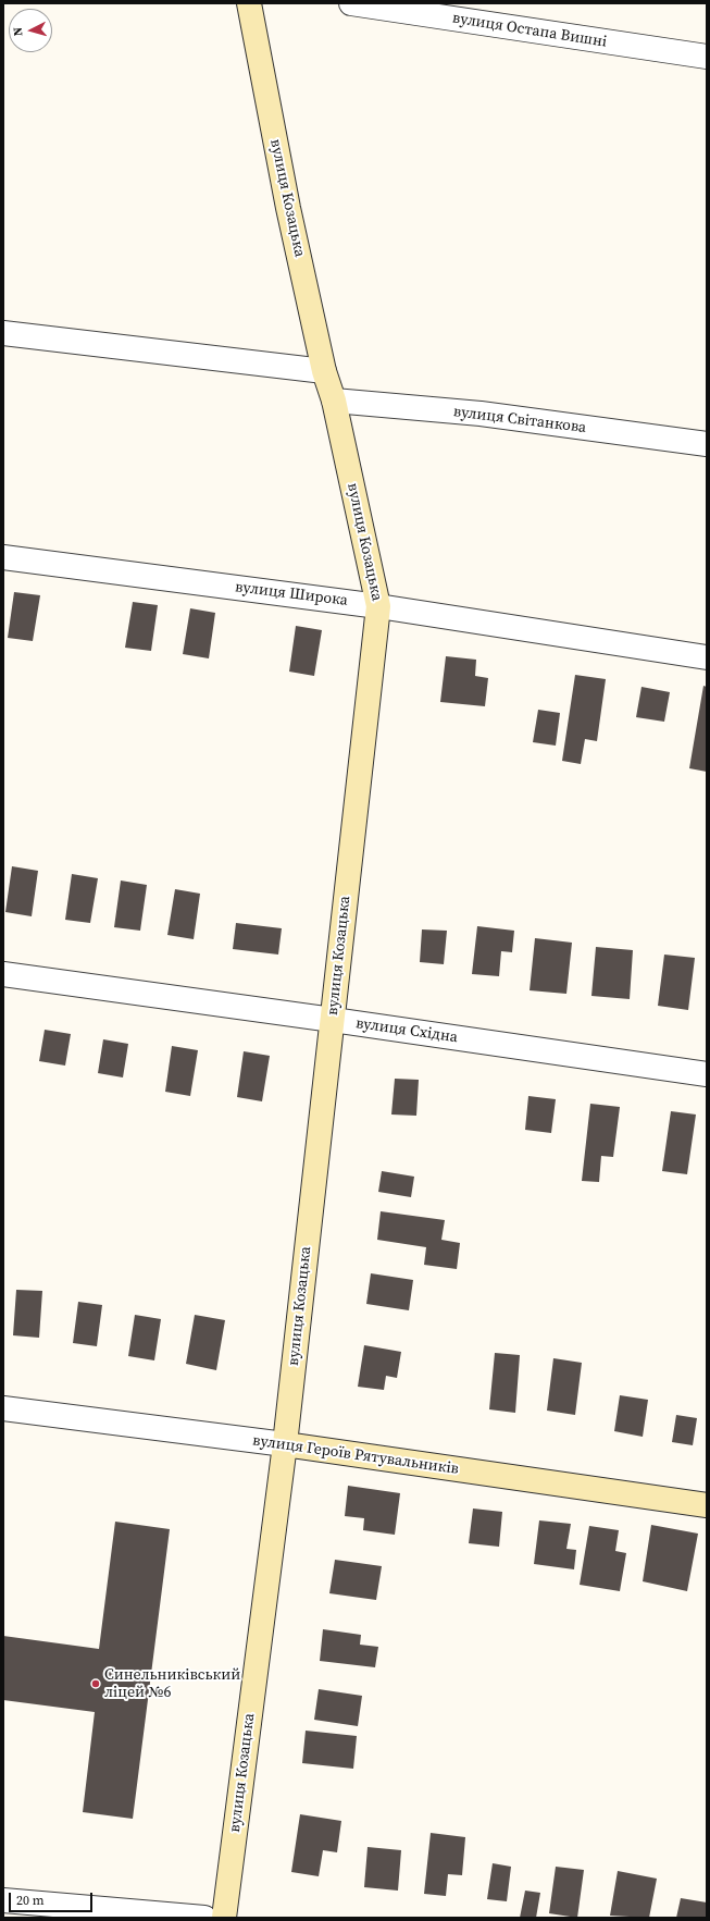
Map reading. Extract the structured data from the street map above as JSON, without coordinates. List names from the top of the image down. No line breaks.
{"streets":{"street":["вулиця Остапа Вишні","вулиця Козацька","вулиця Світанкова","вулиця Широка","вулиця Східна","вулиця Героїв Рятувальників"]},"crossings":[["вулиця Козацька","вулиця Світанкова"],["вулиця Козацька","вулиця Широка"],["вулиця Козацька","вулиця Східна"],["вулиця Козацька","вулиця Героїв Рятувальників"]],"places":["Синельниківський ліцей №6"],"scale_bar":"20 m","north":"left"}
